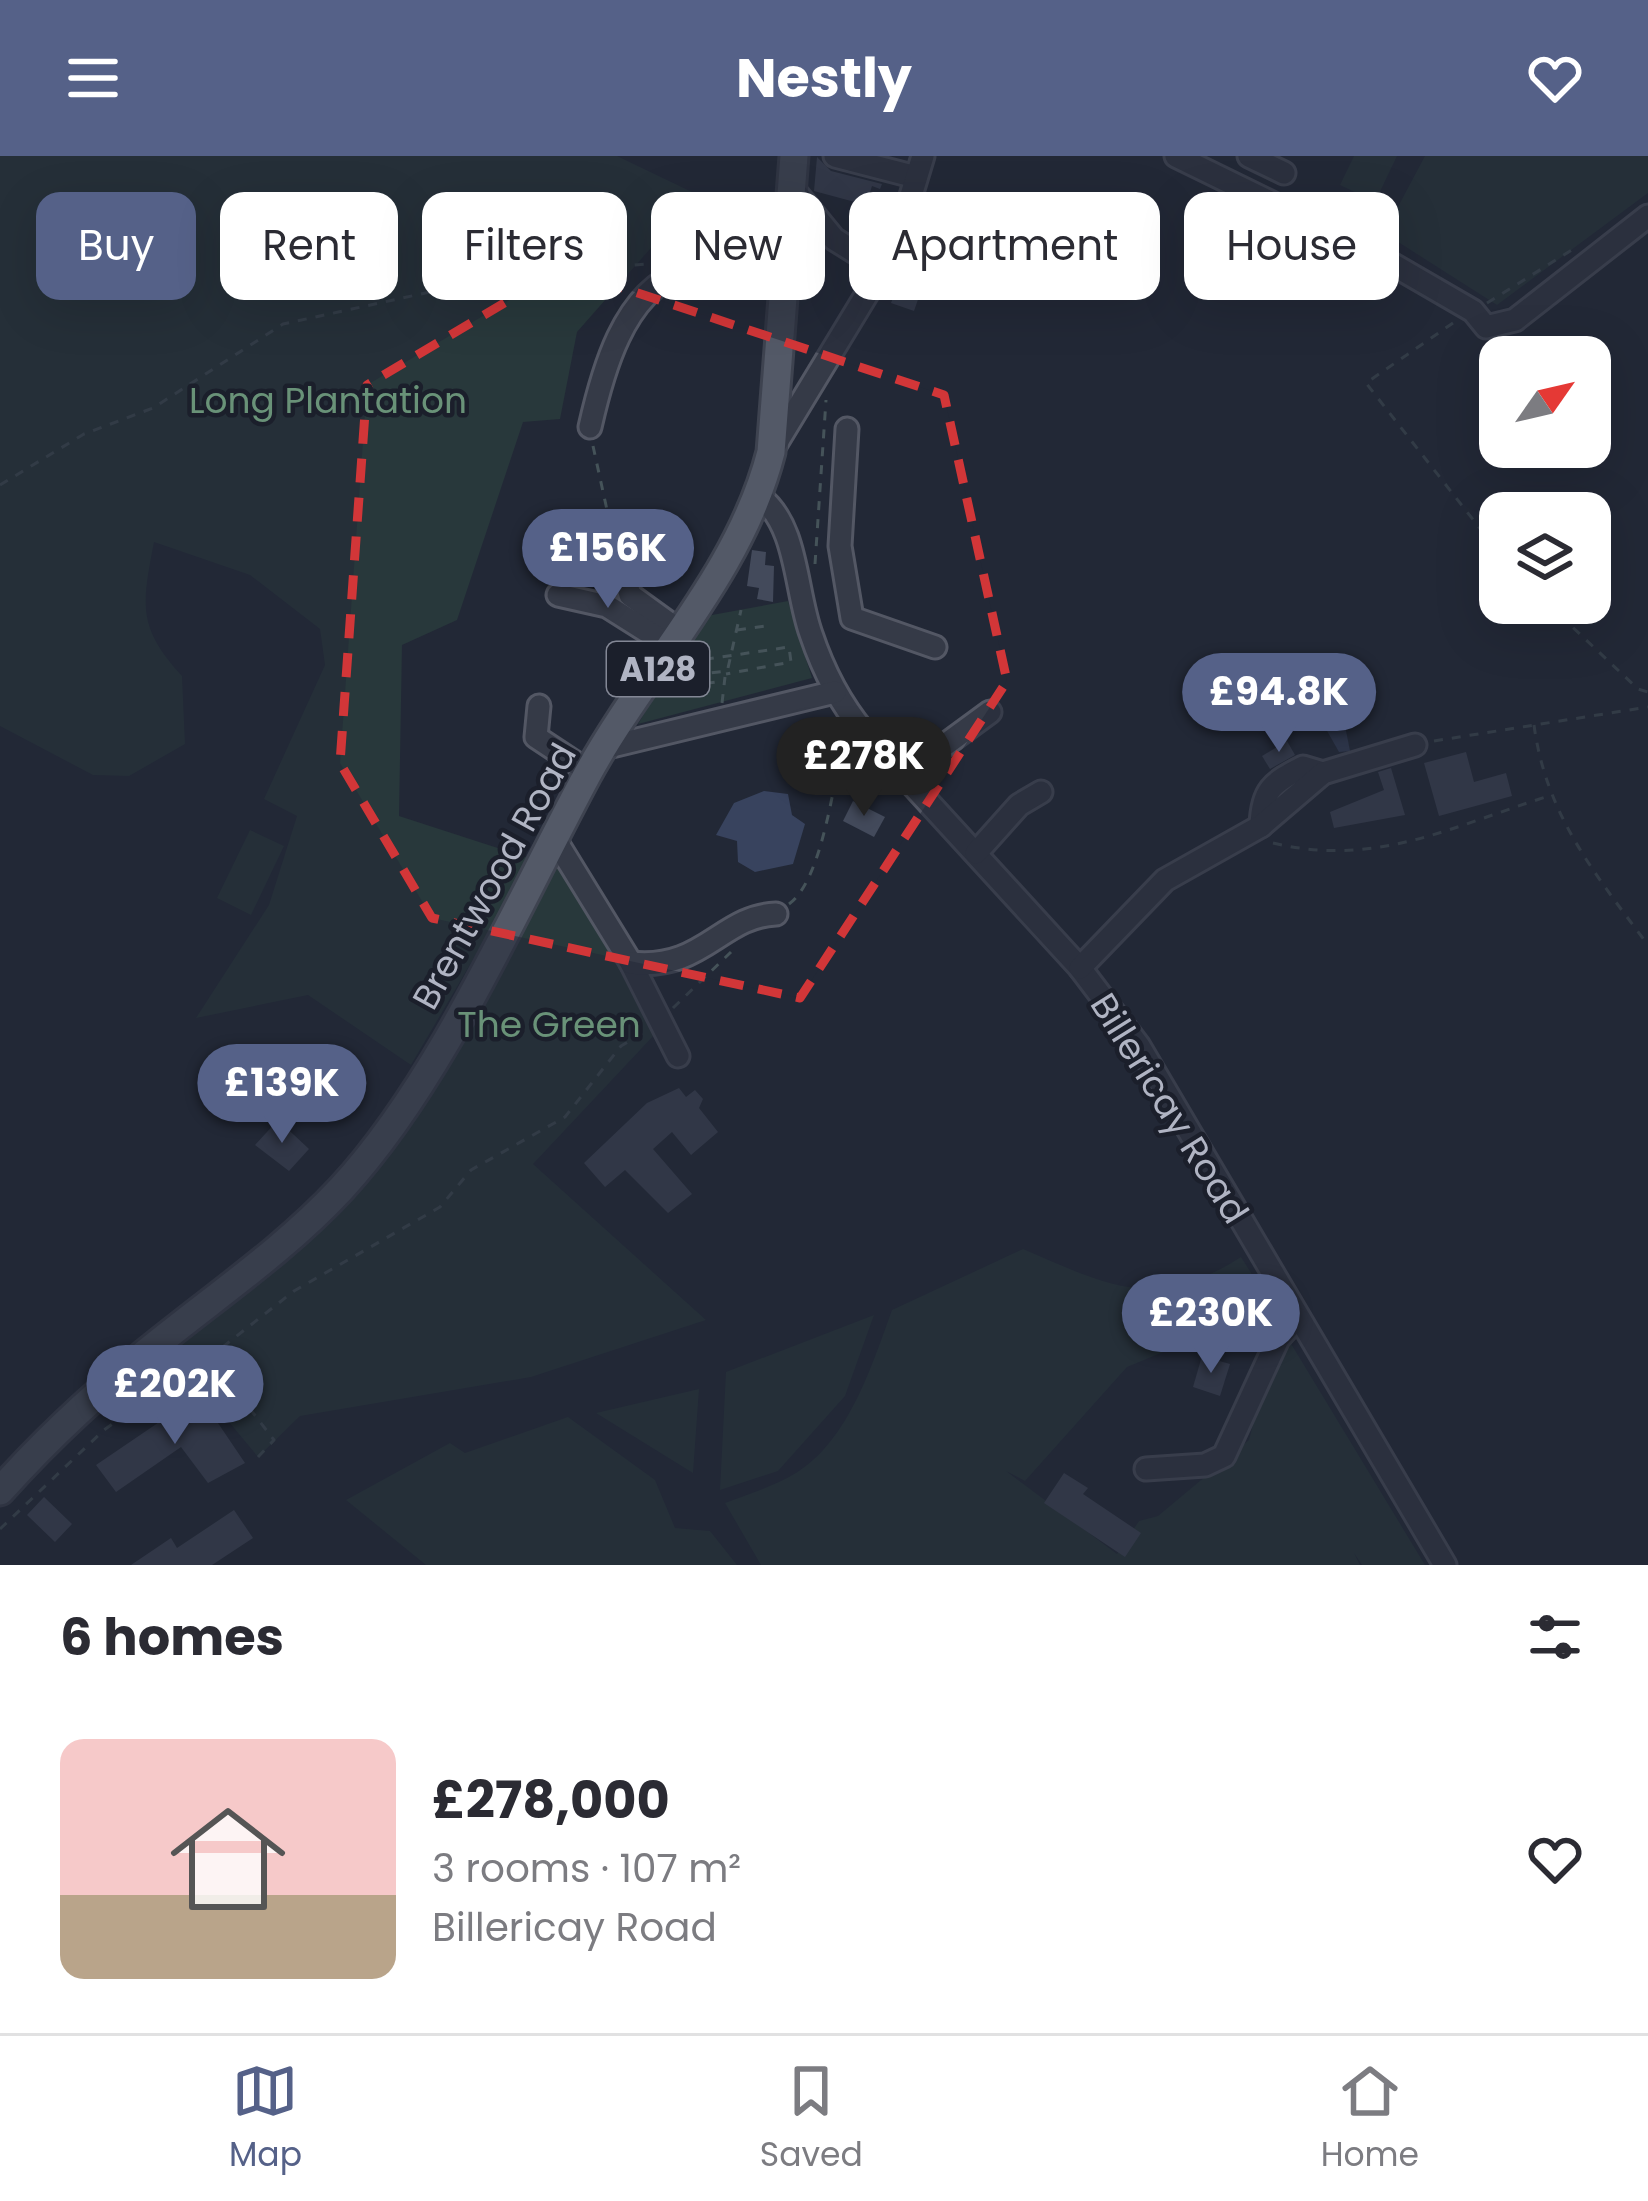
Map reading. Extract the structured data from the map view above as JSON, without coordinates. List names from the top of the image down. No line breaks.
{"streets":{"main road":["A128","Brentwood Road"],"street":["Billericay Road"]},"crossings":[["Brentwood Road","Billericay Road"]],"parks":["Long Plantation","The Green"],"north":"top right","page":{"header":"Nestly","chip":["Buy","Rent","Filters","New","Apartment","House"],"price":["£156K","£94.8K","£278K","£139K","£230K","£202K"],"heading":"6 homes","list":[{"name":"£278,000","note":"3 rooms · 107 m² · Billericay Road"}],"tabs":["Map","Saved","Home"]}}
